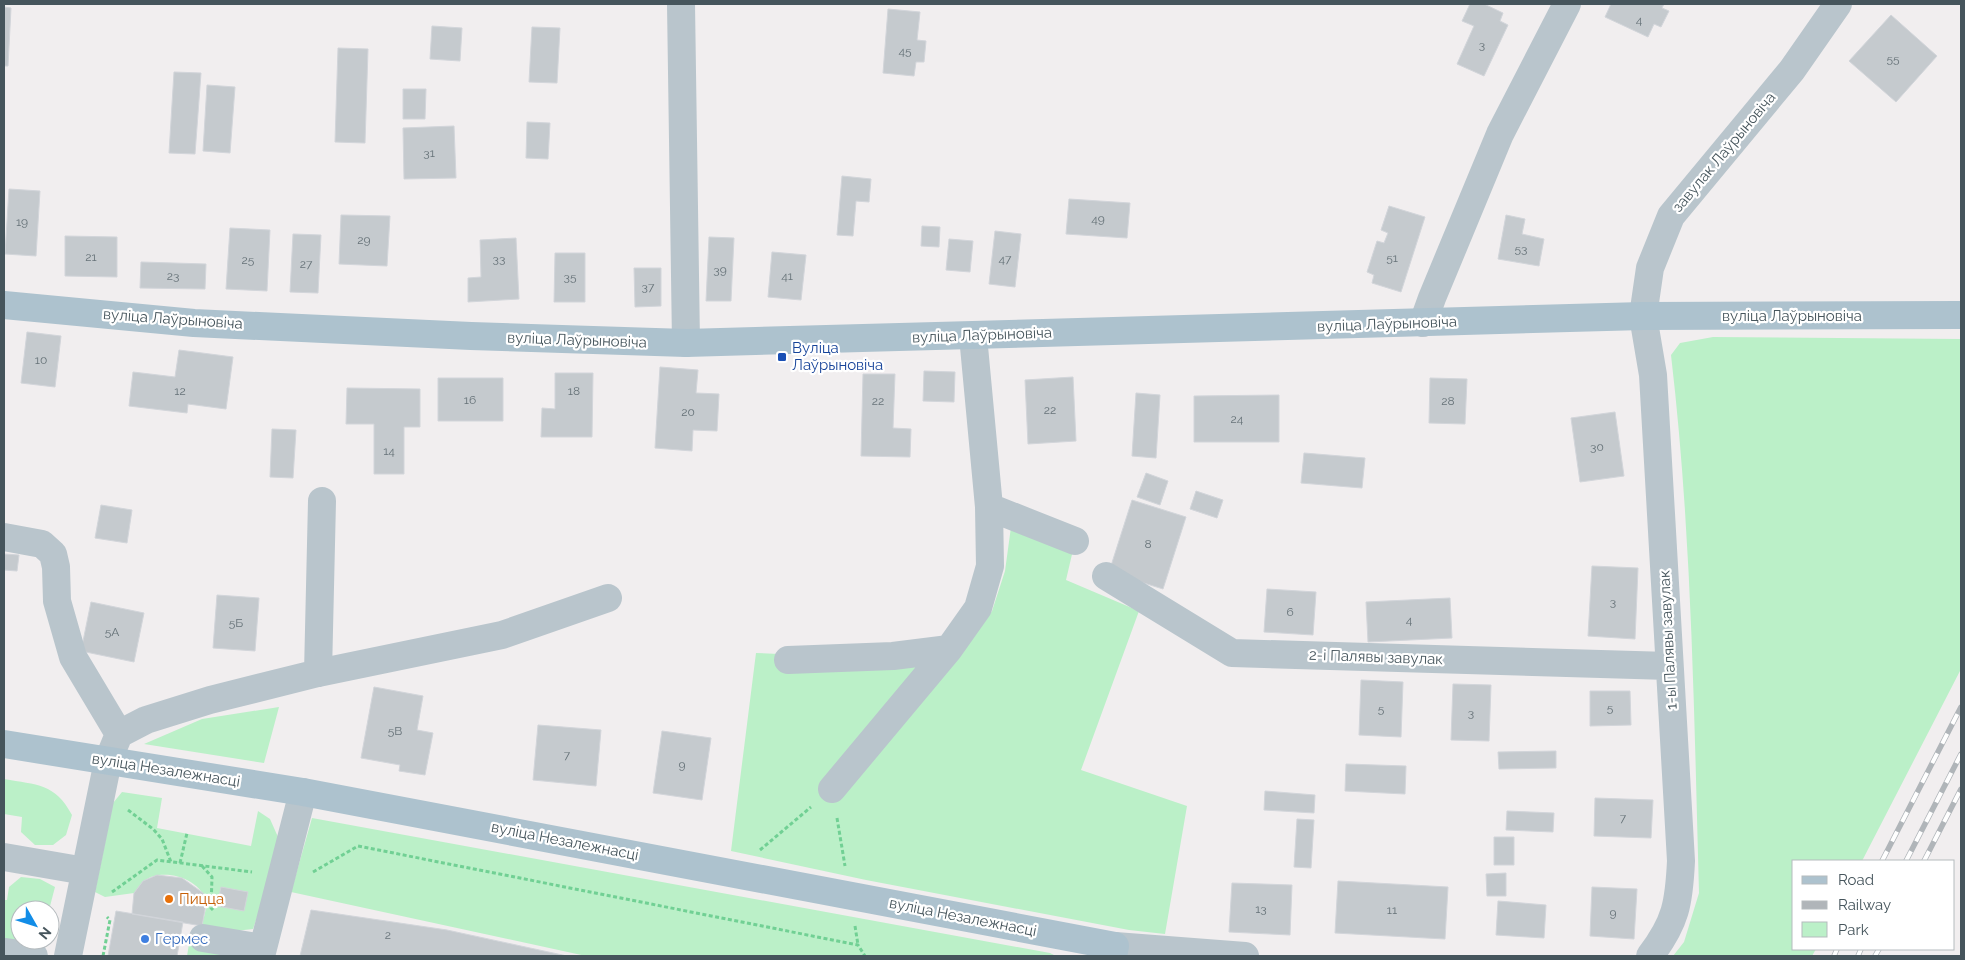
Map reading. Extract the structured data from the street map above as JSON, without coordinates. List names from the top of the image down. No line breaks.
{"streets":{"main road":["вуліца Лаўрыновіча","вуліца Незалежнасці"],"street":["завулак Лаўрыновіча","1-ы Палявы завулак","2-і Палявы завулак"]},"crossings":[["завулак Лаўрыновіча","вуліца Лаўрыновіча"],["завулак Лаўрыновіча","1-ы Палявы завулак"],["вуліца Лаўрыновіча","1-ы Палявы завулак"],["1-ы Палявы завулак","2-і Палявы завулак"]],"places":{"transit":["Вуліца Лаўрыновіча"],"other":["Пицца","Гермес"]},"house_numbers":["4","3","45","55","31","49","19","29","53","21","51","33","47","25","27","39","23","41","35","37","10","12","18","16","22","28","22","20","24","30","14","8","3","6","4","5Б","5А","5","5","3","5В","7","9","7","13","11","9","2"],"legend":["Road","Railway","Park"],"north":"bottom right"}
